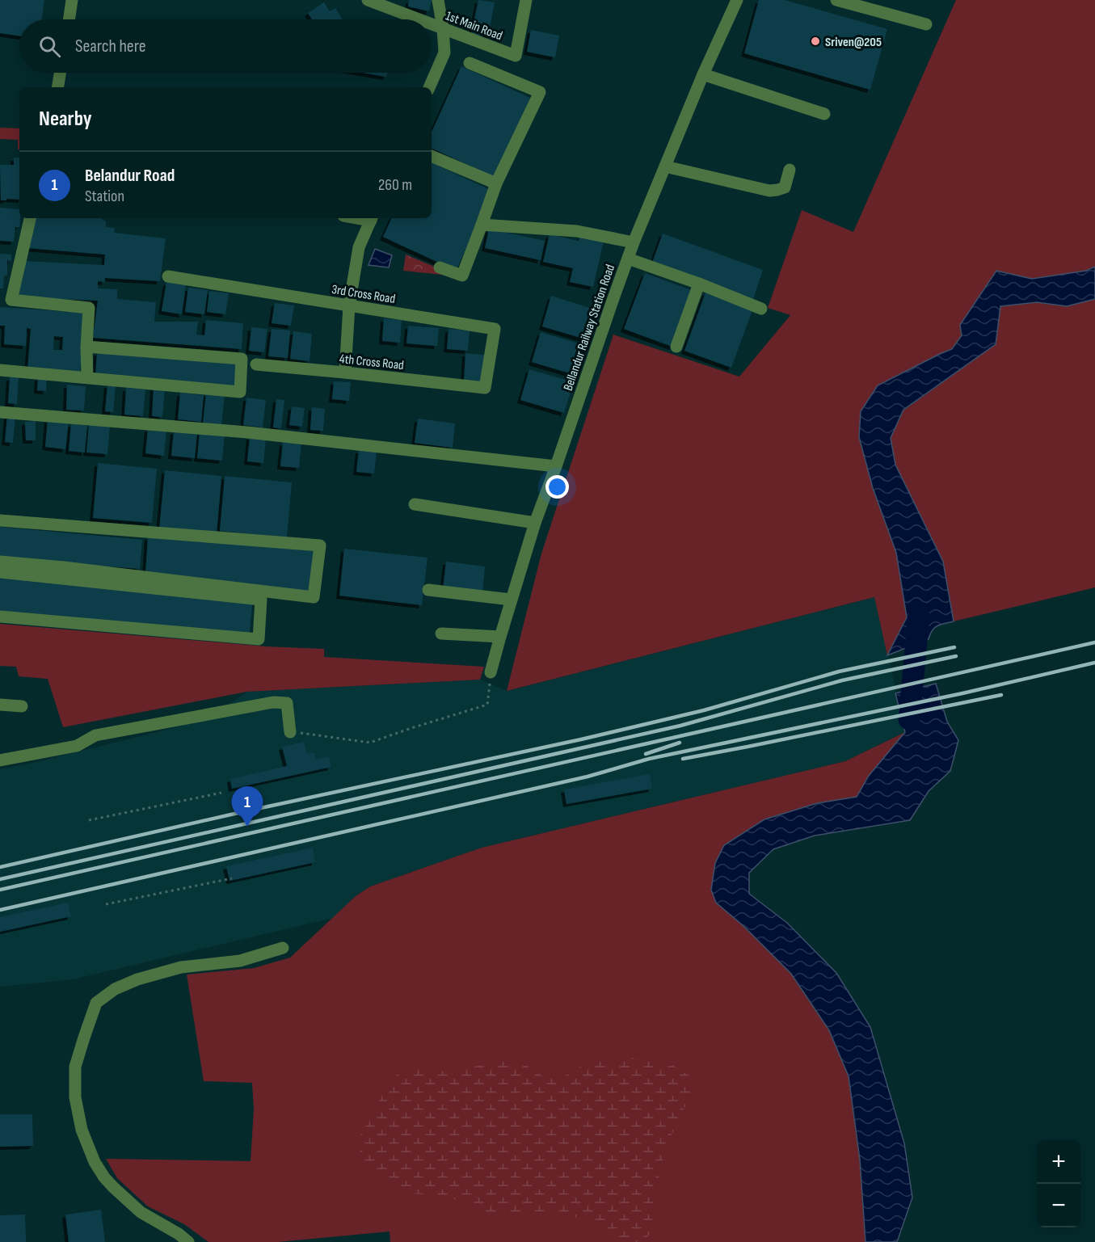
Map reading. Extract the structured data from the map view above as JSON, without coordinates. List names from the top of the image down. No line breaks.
{"streets":{"street":["1st Main Road","3rd Cross Road","Bellandur Railway Station Road","4th Cross Road"]},"crossings":[["3rd Cross Road","4th Cross Road"]],"places":["Sriven@205"],"page":{"search":"Search here","heading":"Nearby","list":[{"mark":"1","name":"Belandur Road","note":"Station","value":"260 m"}],"pins":"1","map_buttons":["+","−"]}}
